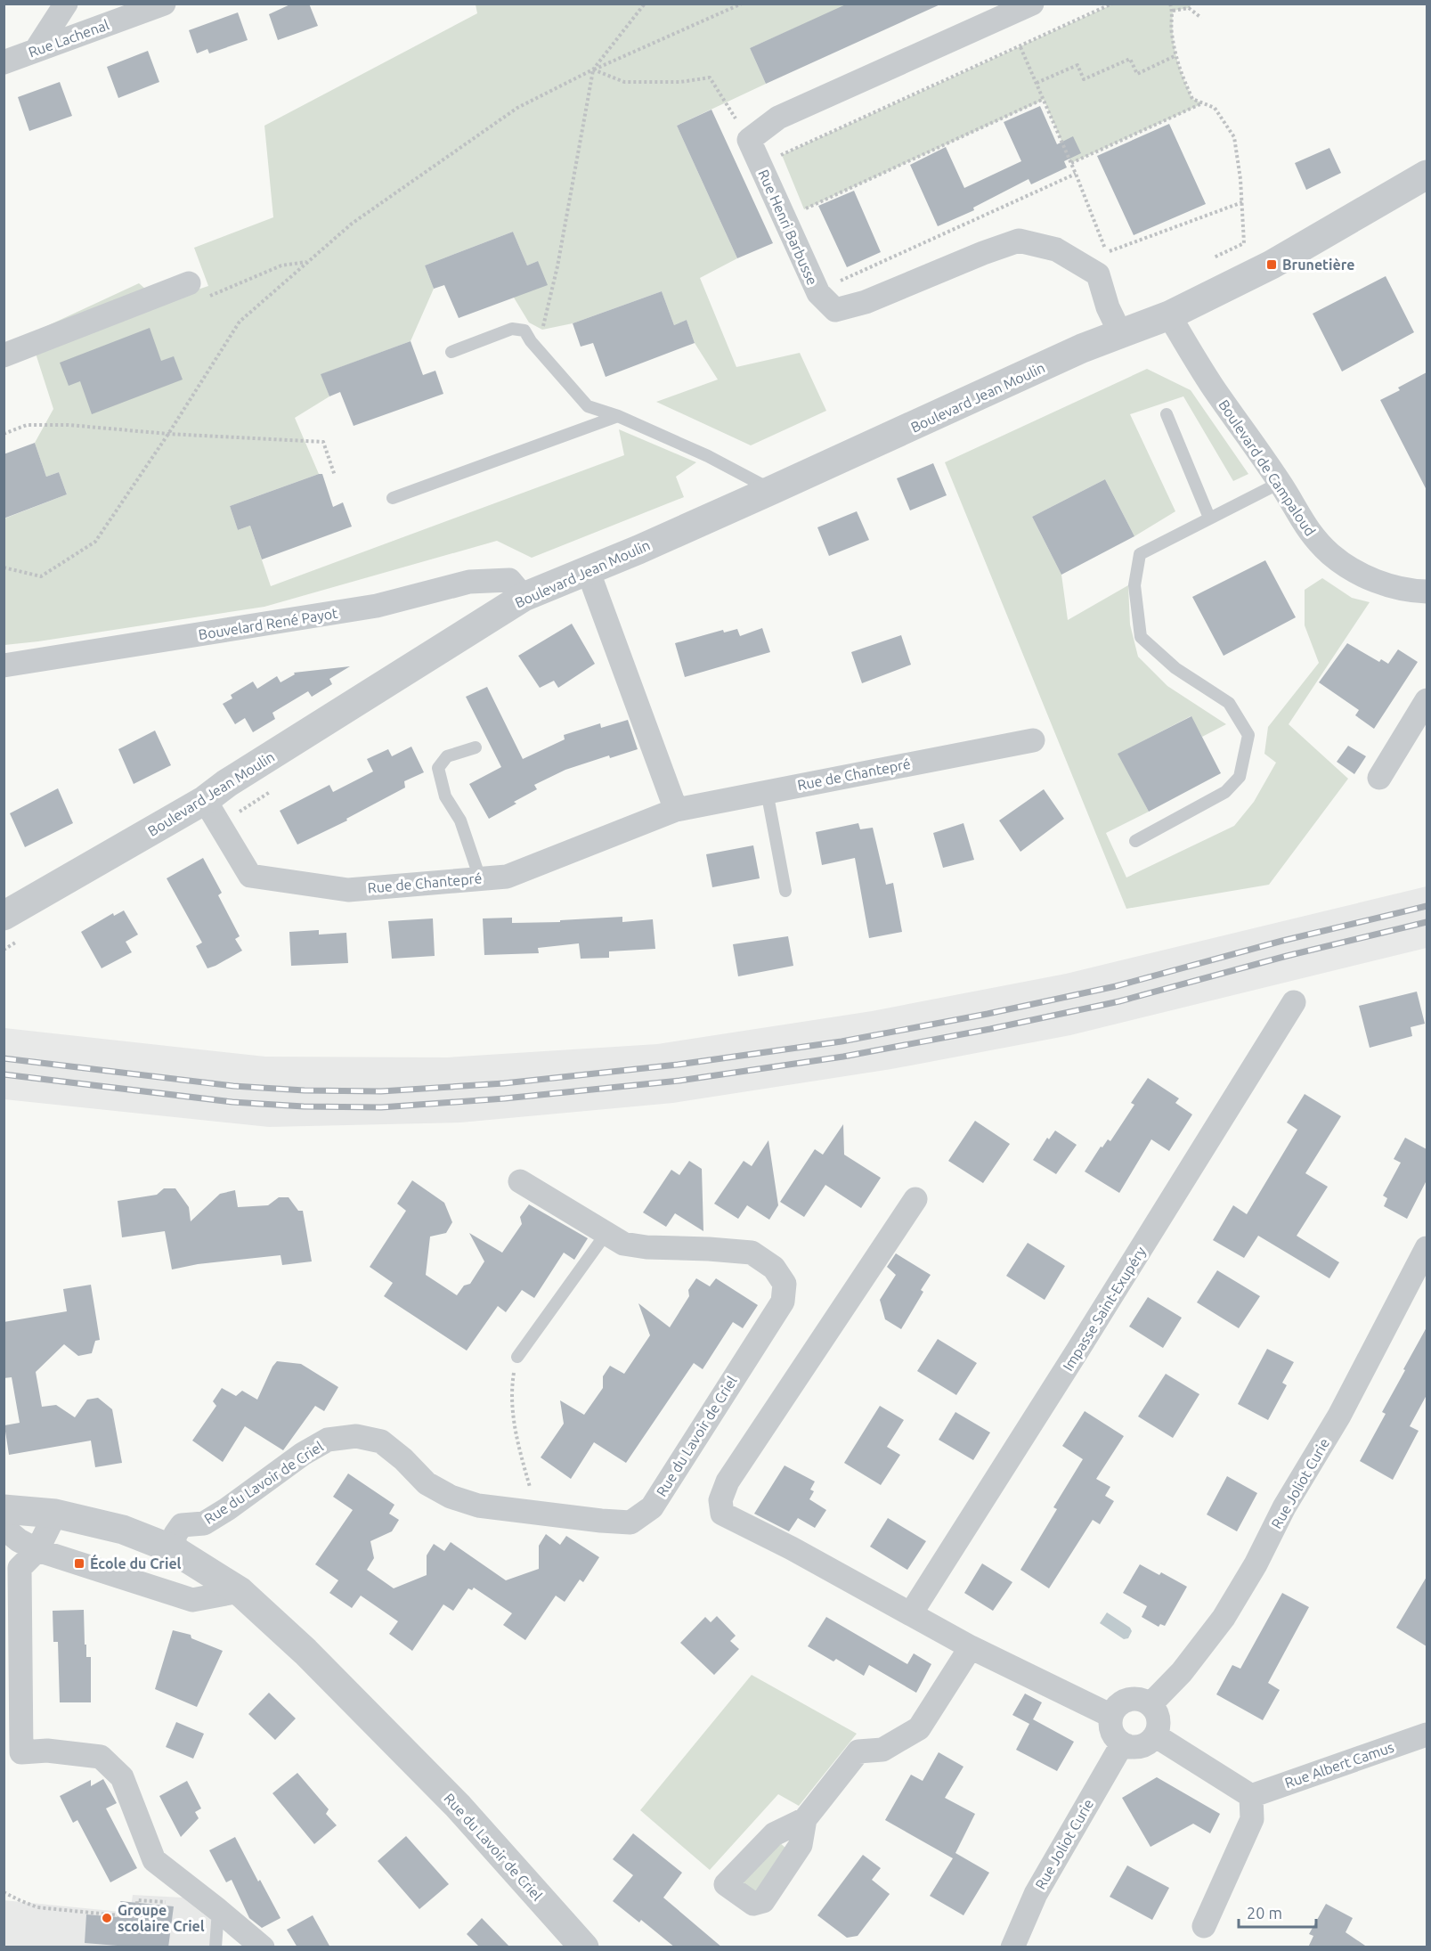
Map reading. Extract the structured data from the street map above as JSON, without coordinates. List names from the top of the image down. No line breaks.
{"streets":{"street":["Rue Lachenal","Rue Henri Barbusse","Boulevard Jean Moulin","Boulevard de Campaloud","Bouvelard René Payot","Rue de Chantepré","Impasse Saint-Exupéry","Rue du Lavoir de Criel","Rue Joliot Curie","Rue Albert Camus"]},"crossings":[["Rue Henri Barbusse","Boulevard Jean Moulin"],["Boulevard Jean Moulin","Boulevard de Campaloud"],["Boulevard Jean Moulin","Bouvelard René Payot"],["Boulevard Jean Moulin","Rue de Chantepré"]],"places":{"transit":["Brunetière","École du Criel"],"other":["Groupe scolaire Criel"]},"scale_bar":"20 m"}
